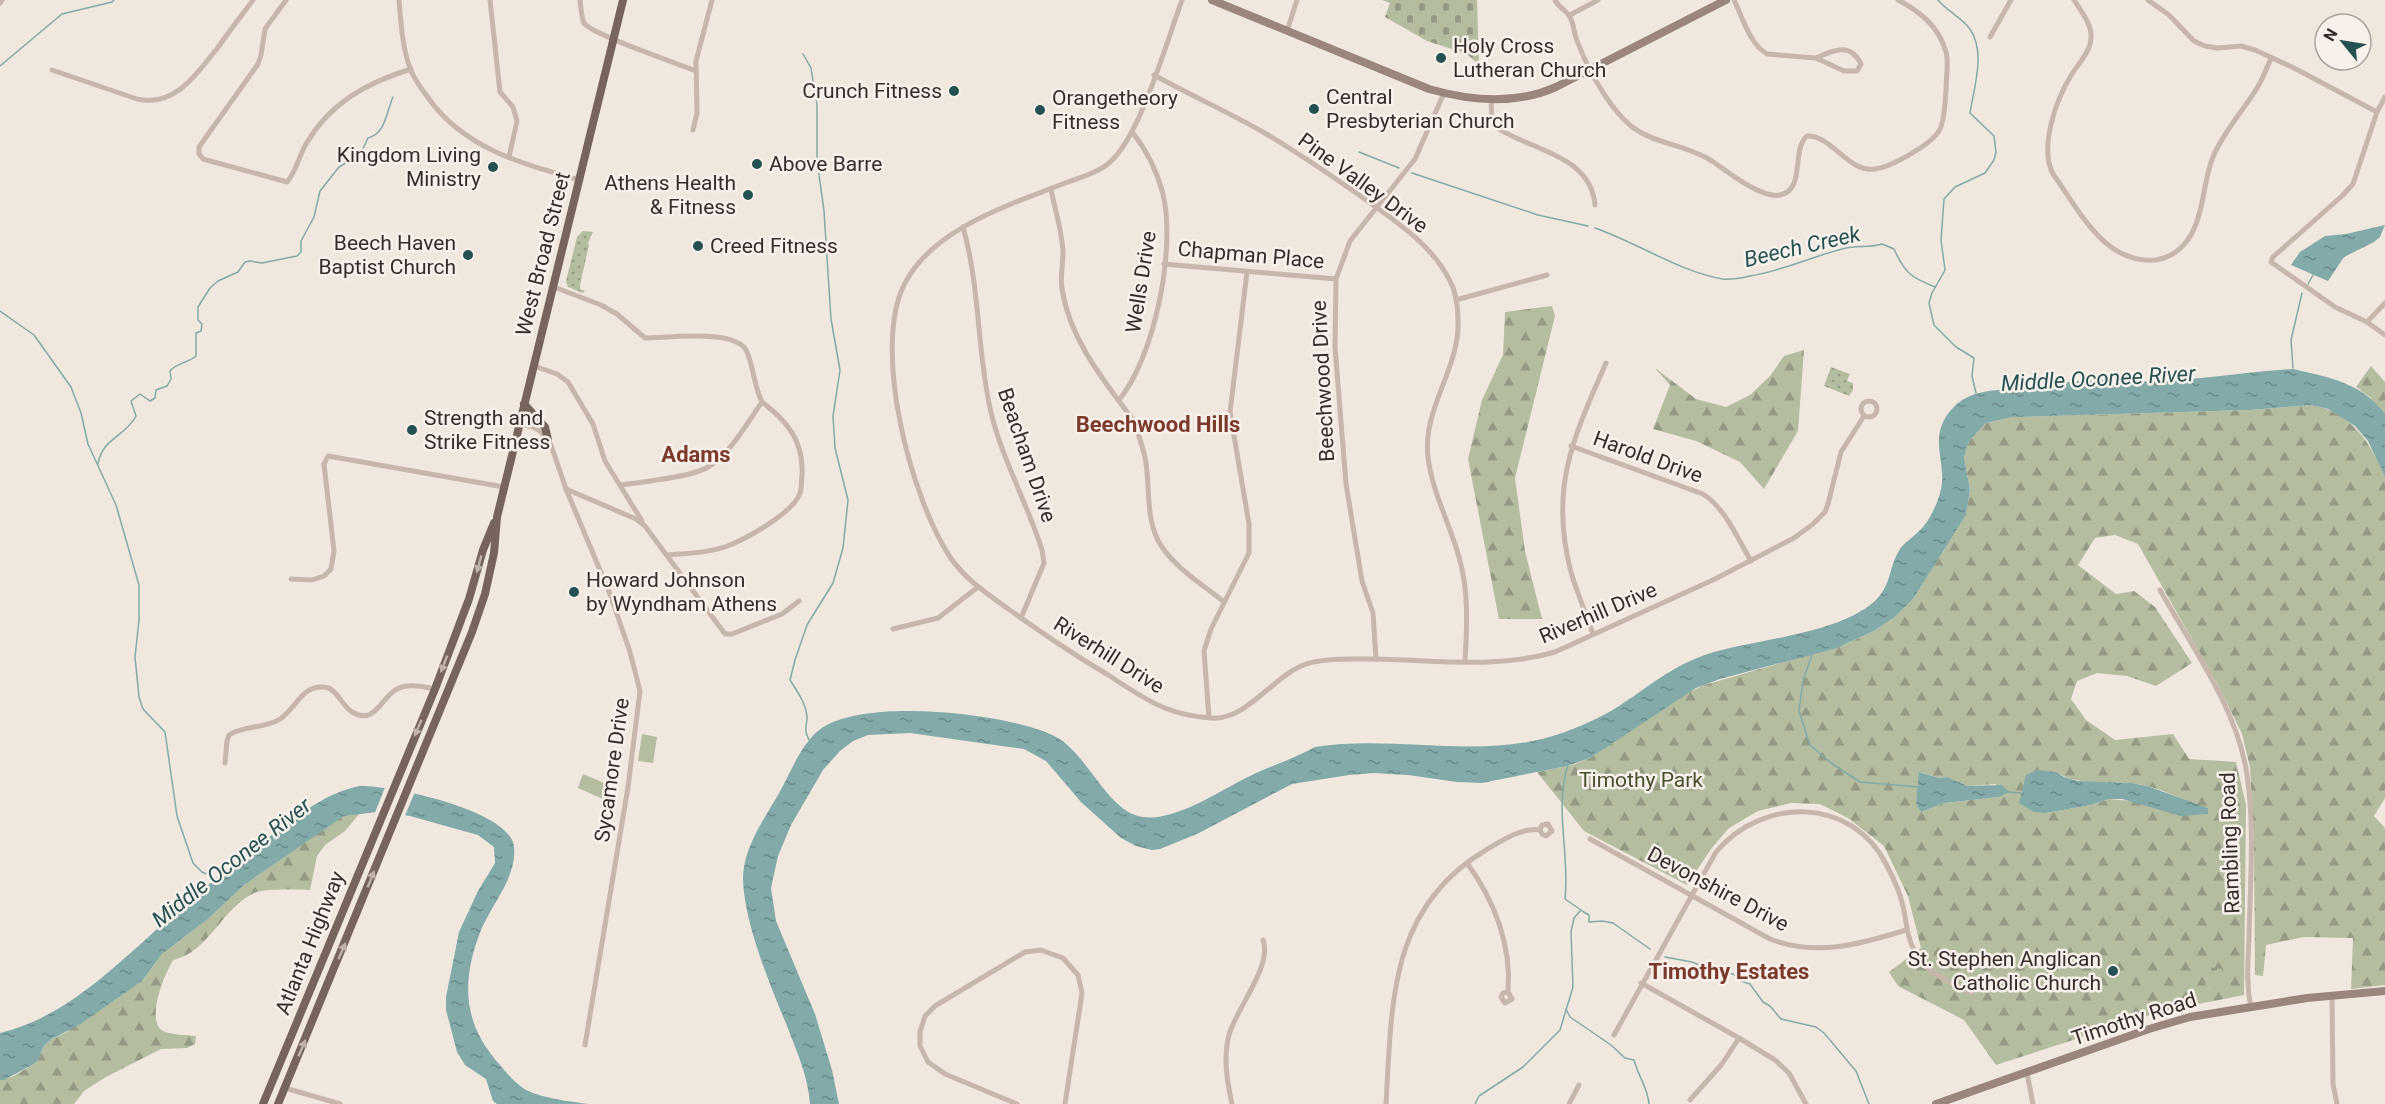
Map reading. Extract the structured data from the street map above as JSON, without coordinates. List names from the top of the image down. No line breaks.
{"streets":{"main road":["West Broad Street","Atlanta Highway","Timothy Road"],"street":["Pine Valley Drive","Chapman Place","Wells Drive","Beechwood Drive","Beacham Drive","Harold Drive","Riverhill Drive","Sycamore Drive","Rambling Road","Devonshire Drive"]},"crossings":[["Pine Valley Drive","Beechwood Drive"],["Pine Valley Drive","Riverhill Drive"],["West Broad Street","Atlanta Highway"],["Chapman Place","Wells Drive"],["Chapman Place","Beechwood Drive"],["Wells Drive","Riverhill Drive"],["Beechwood Drive","Riverhill Drive"],["Beacham Drive","Riverhill Drive"],["Harold Drive","Riverhill Drive"],["Rambling Road","Timothy Road"]],"districts":["Beechwood Hills","Adams","Timothy Estates"],"water":["Beech Creek","Middle Oconee River"],"parks":["Timothy Park"],"places":["Holy Cross Lutheran Church","Crunch Fitness","Central Presbyterian Church","Orangetheory Fitness","Above Barre","Kingdom Living Ministry","Athens Health & Fitness","Creed Fitness","Beech Haven Baptist Church","Strength and Strike Fitness","Howard Johnson by Wyndham Athens","St. Stephen Anglican Catholic Church"],"north":"top left"}
